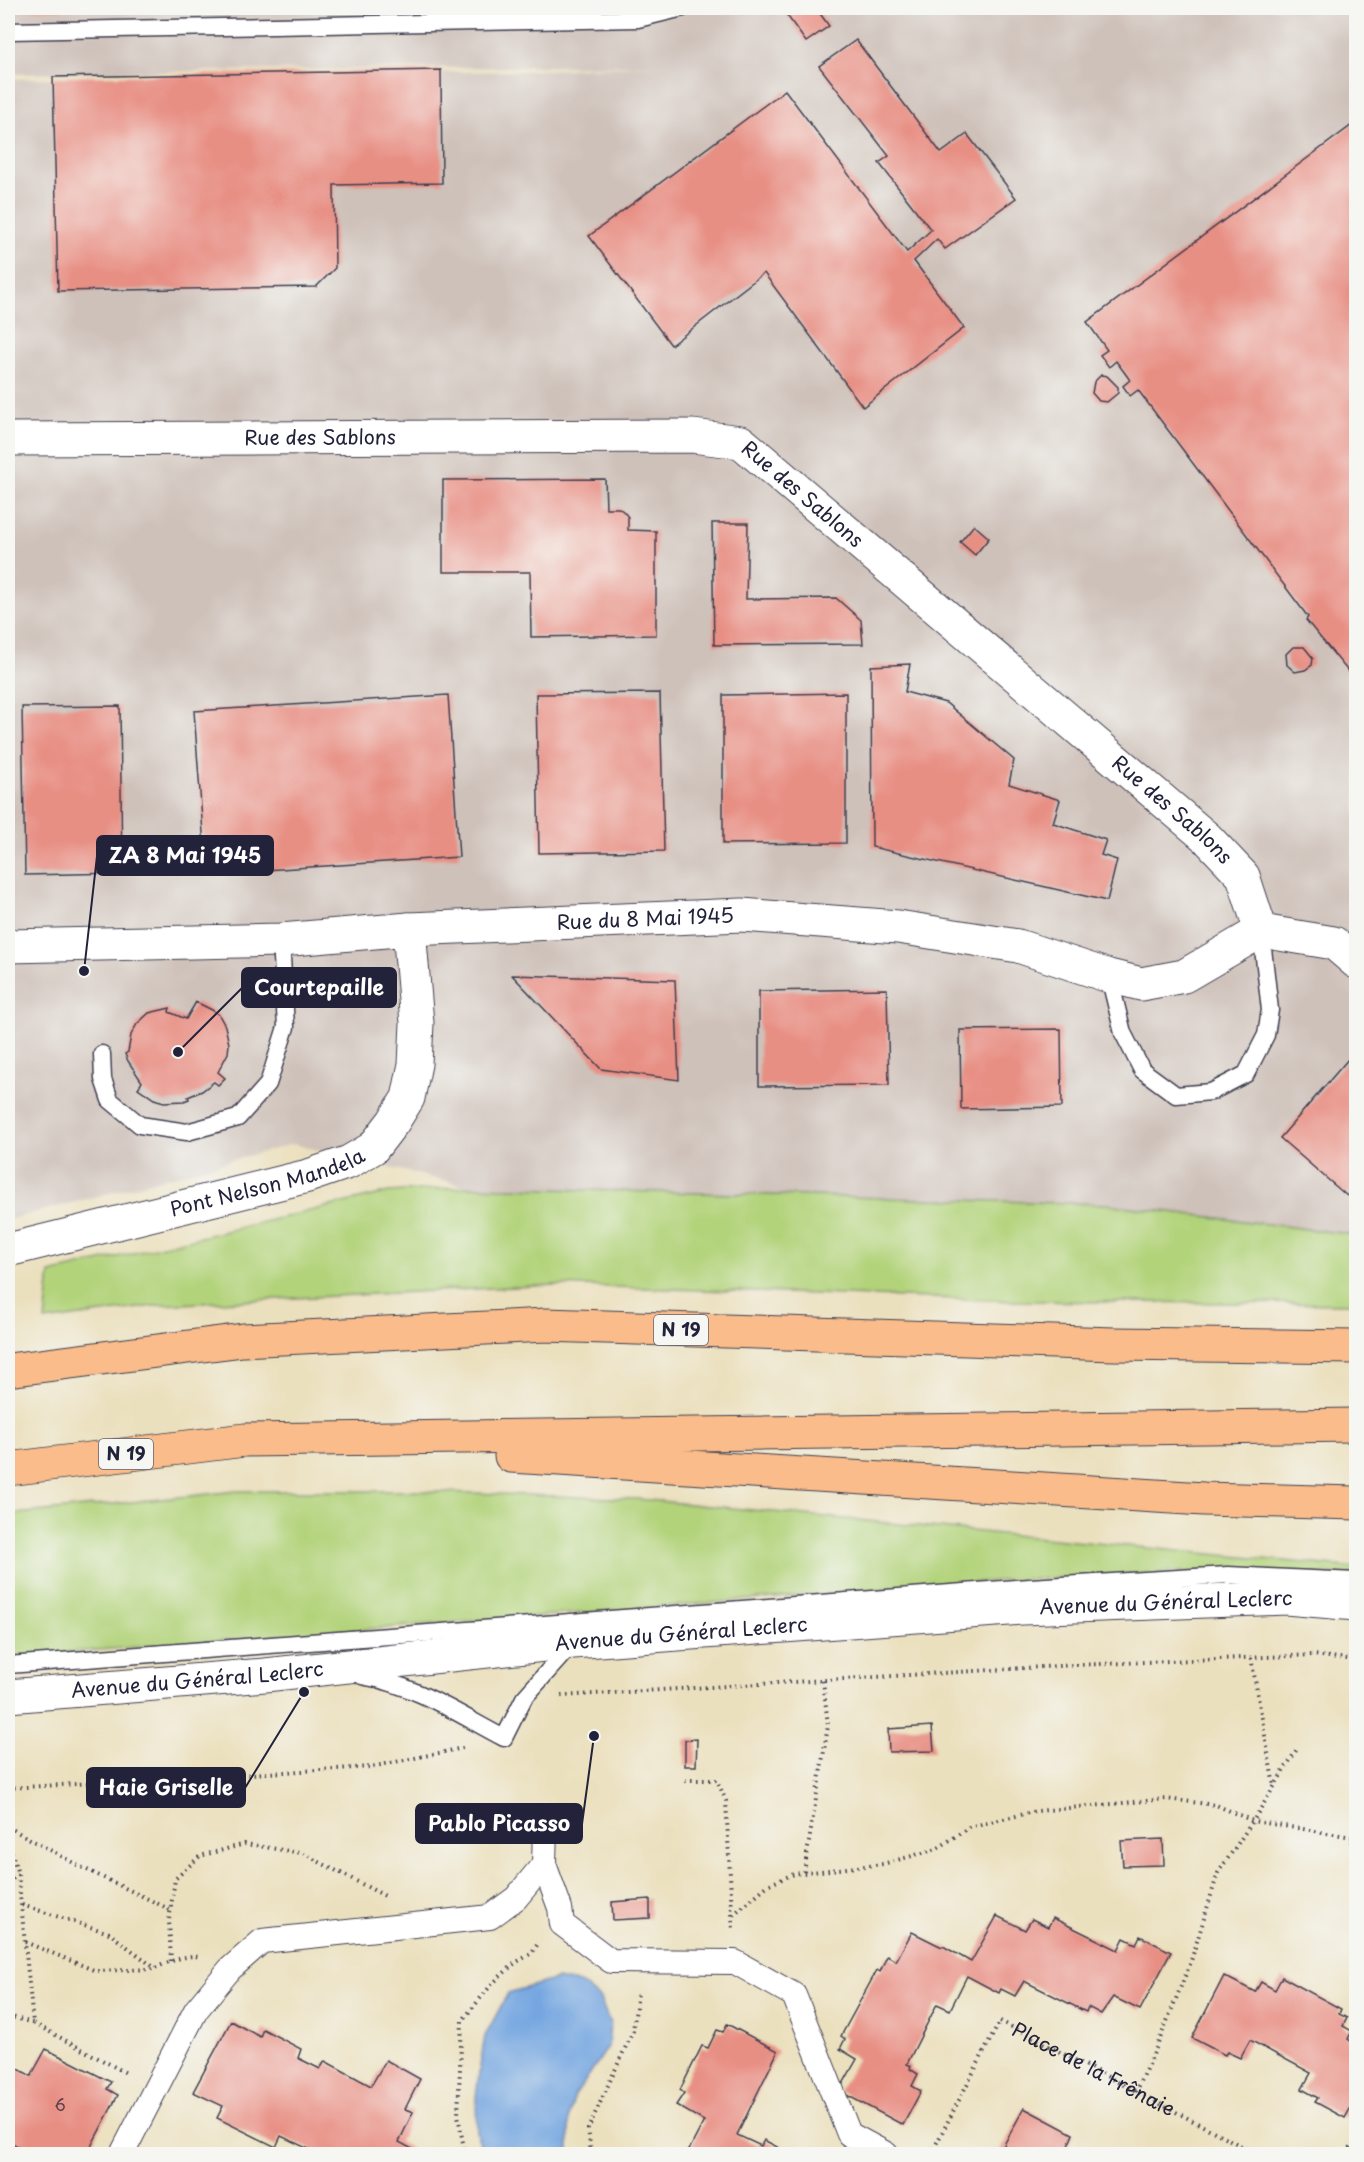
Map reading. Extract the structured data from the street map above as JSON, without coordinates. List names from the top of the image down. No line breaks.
{"streets":{"highway":["N 19"],"street":["Rue des Sablons","Rue du 8 Mai 1945","Pont Nelson Mandela","Avenue du Général Leclerc"],"path":["Place de la Frênaie"]},"crossings":[["Rue des Sablons","Rue du 8 Mai 1945"],["Rue du 8 Mai 1945","Pont Nelson Mandela"]],"places":["ZA 8 Mai 1945","Courtepaille","Haie Griselle","Pablo Picasso"],"house_numbers":["6"]}
